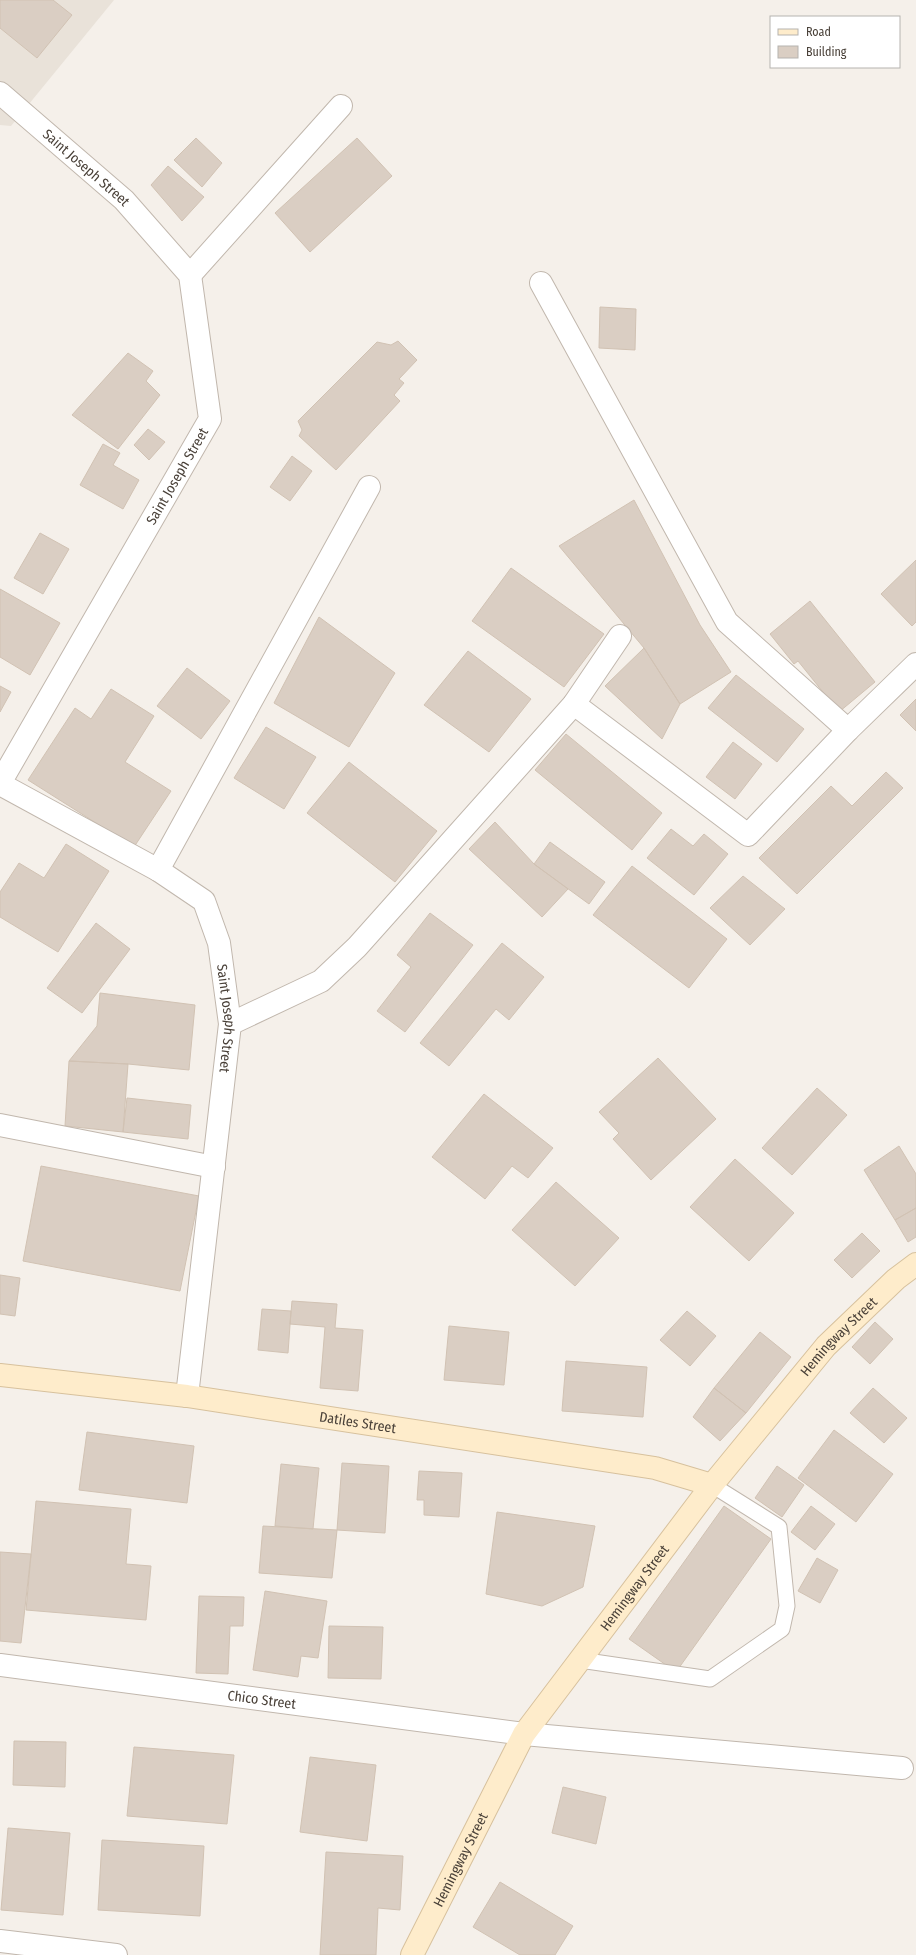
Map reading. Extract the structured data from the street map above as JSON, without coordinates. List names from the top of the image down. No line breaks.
{"streets":{"main road":["Hemingway Street","Datiles Street"],"street":["Saint Joseph Street","Chico Street"]},"crossings":[["Saint Joseph Street","Datiles Street"],["Hemingway Street","Datiles Street"],["Hemingway Street","Chico Street"]],"legend":["Road","Building"]}
